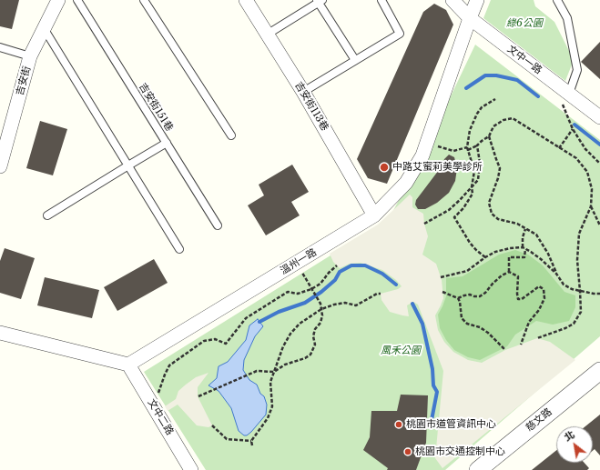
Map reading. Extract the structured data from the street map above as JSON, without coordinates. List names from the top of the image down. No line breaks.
{"streets":{"street":["文中一路","吉安街","吉安街113巷","溫州一路","文中二路","慈文路"],"lane":["吉安街151巷"]},"crossings":[["文中一路","溫州一路"],["吉安街113巷","溫州一路"],["溫州一路","文中二路"]],"parks":["綠6公園","風禾公園"],"places":["中路艾蜜莉美學診所","桃園市道管資訊中心","桃園市交通控制中心"],"north":"top left"}
